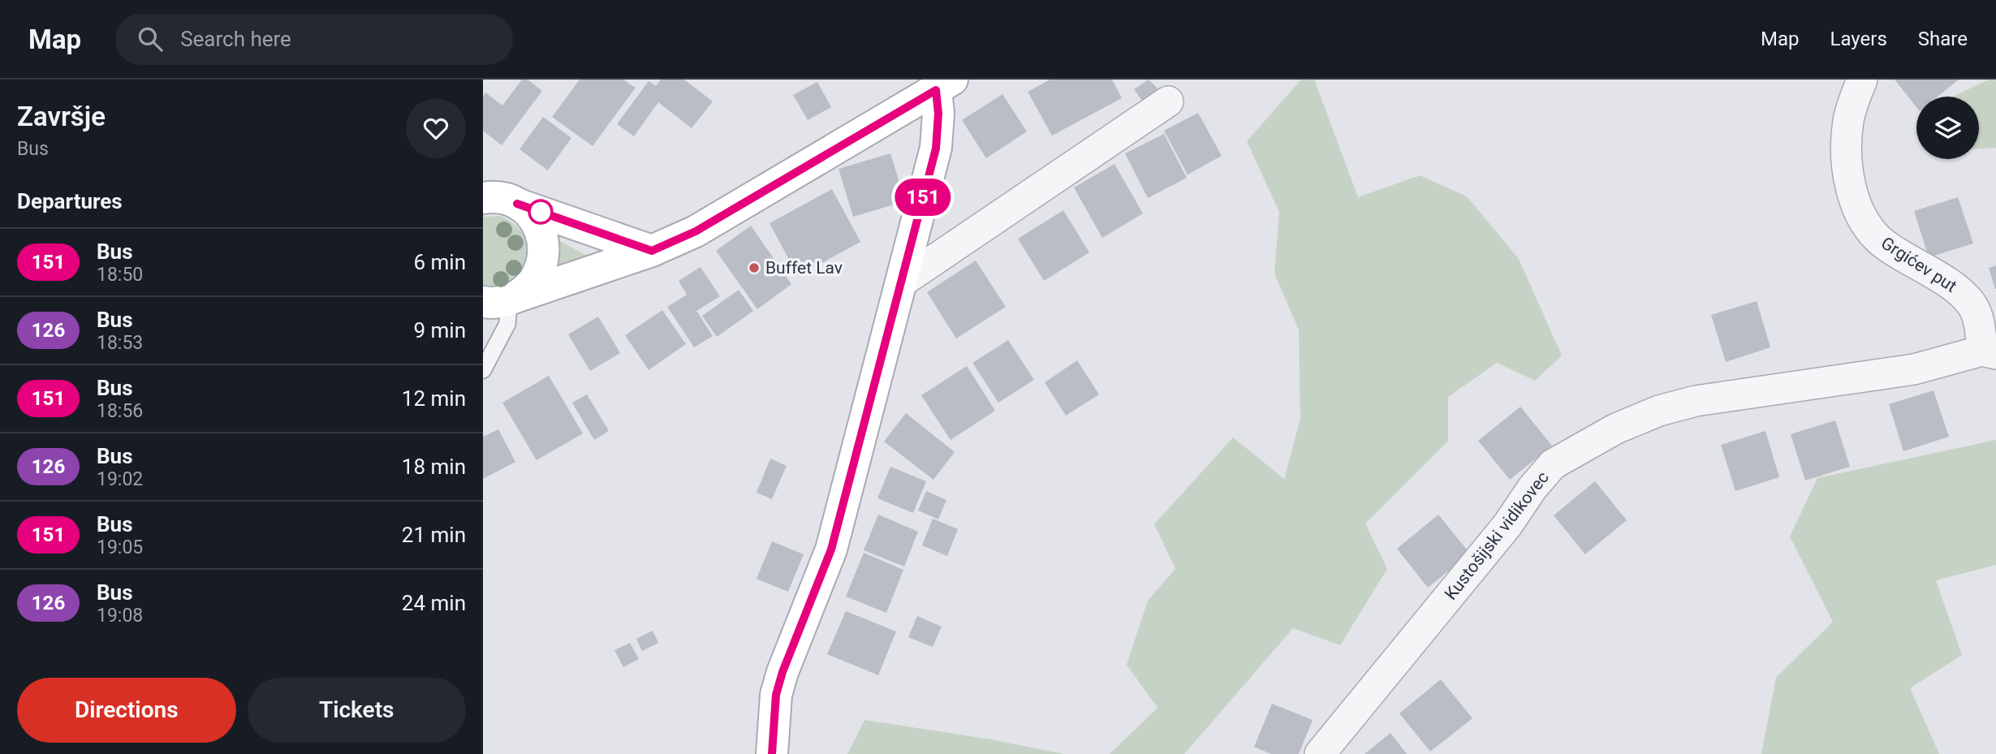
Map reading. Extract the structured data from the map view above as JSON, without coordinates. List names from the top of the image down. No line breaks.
{"streets":{"street":["Grgićev put","Kustošijski vidikovec"]},"crossings":[["Grgićev put","Kustošijski vidikovec"]],"places":["Buffet Lav"],"lines":["bus line 151"],"page":{"header":"Map","search":"Search here","nav":["Map","Layers","Share"],"heading":[["Završje","Bus"],"Departures"],"on_map":"151","list":[{"mark":"151","name":"Bus","note":"18:50","value":"6 min"},{"mark":"126","name":"Bus","note":"18:53","value":"9 min"},{"mark":"151","name":"Bus","note":"18:56","value":"12 min"},{"mark":"126","name":"Bus","note":"19:02","value":"18 min"},{"mark":"151","name":"Bus","note":"19:05","value":"21 min"},{"mark":"126","name":"Bus","note":"19:08","value":"24 min"}],"buttons":["Directions","Tickets"]}}
